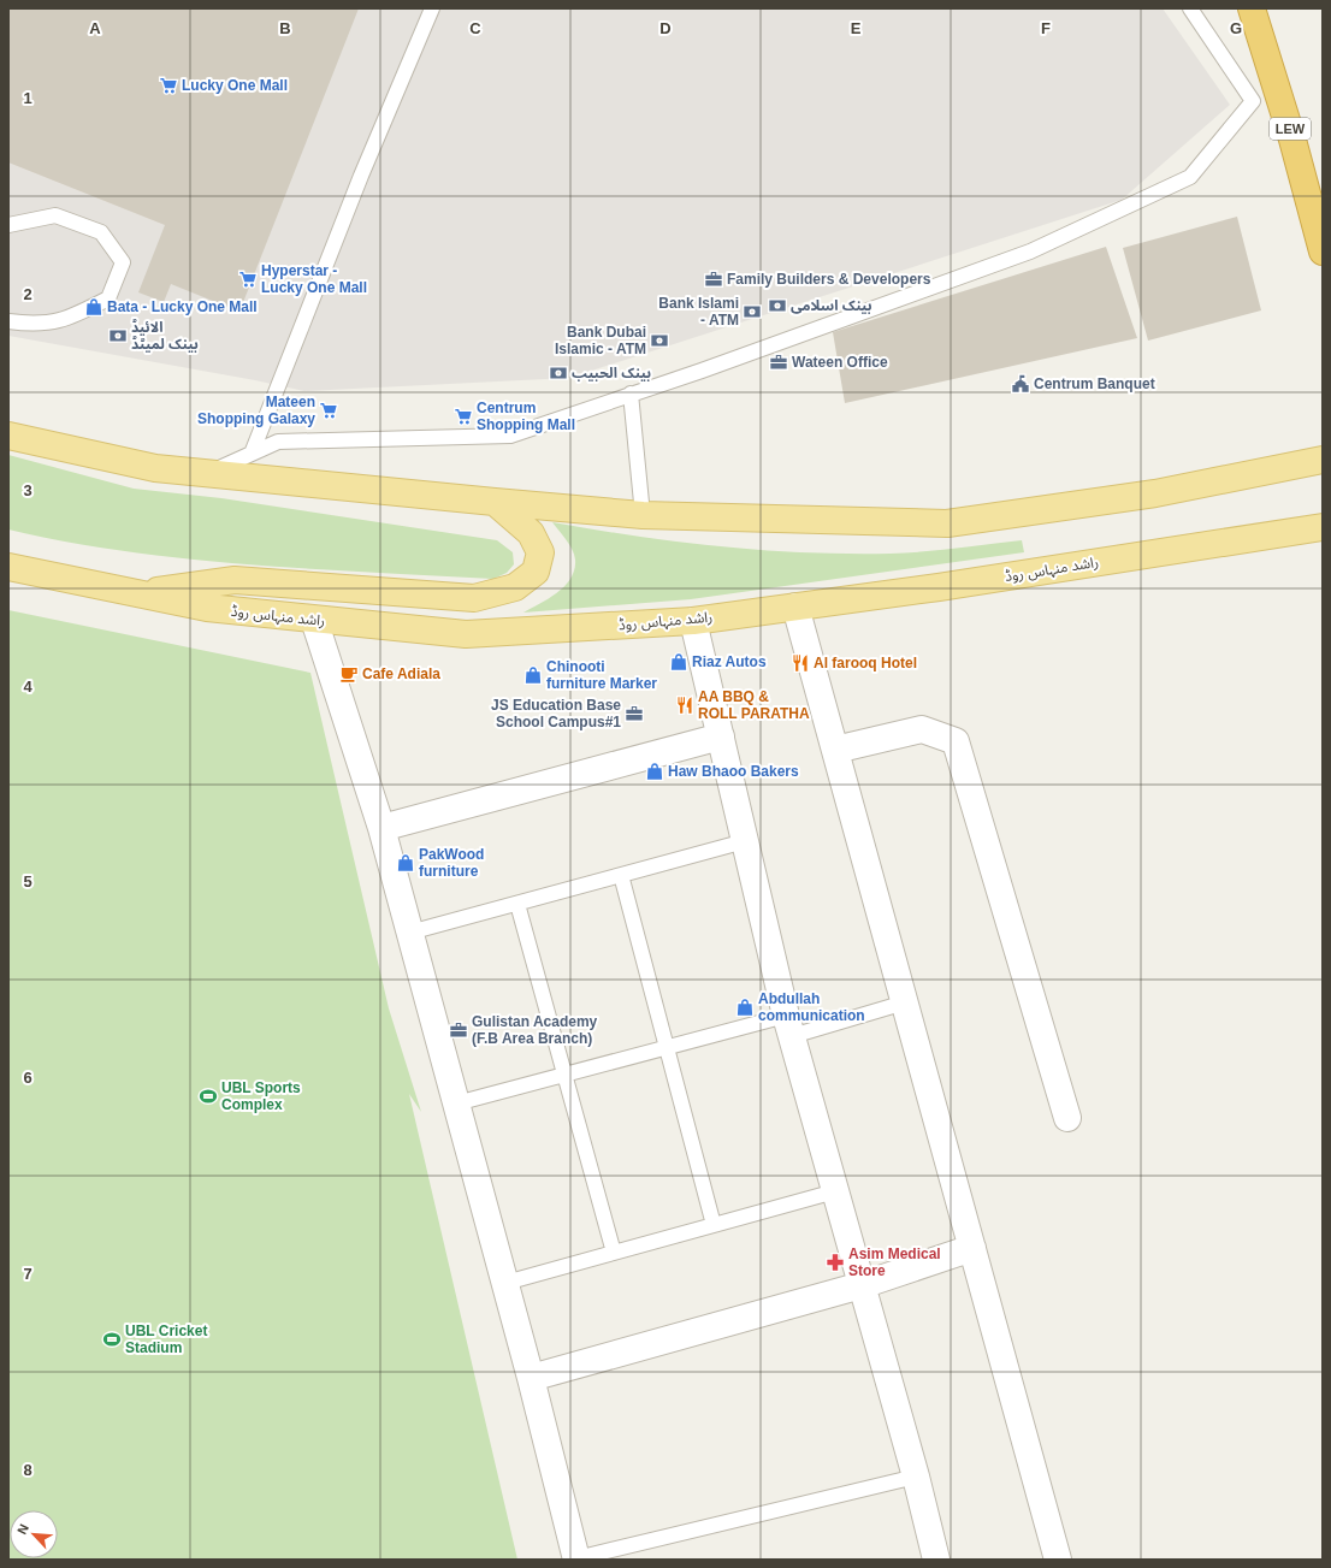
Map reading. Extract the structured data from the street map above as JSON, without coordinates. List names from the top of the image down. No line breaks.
{"streets":{"highway":["LEW"],"main road":["راشد منہاس روڈ"]},"places":{"supermarket":["Lucky One Mall","Hyperstar - Lucky One Mall","Mateen Shopping Galaxy","Centrum Shopping Mall"],"office":["Family Builders & Developers","Wateen Office","JS Education Base School Campus#1","Gulistan Academy (F.B Area Branch)"],"bank":["بینک اسلامی","Bank Islami - ATM","الائیڈ بینک لمیٹڈ","Bank Dubai Islamic - ATM","بينک الحبيب"],"shop":["Bata - Lucky One Mall","Riaz Autos","Chinooti furniture Marker","Haw Bhaoo Bakers","PakWood furniture","Abdullah communication"],"public building":["Centrum Banquet"],"restaurant":["Al farooq Hotel","AA BBQ & ROLL PARATHA"],"cafe":["Cafe Adiala"],"sports":["UBL Sports Complex","UBL Cricket Stadium"],"pharmacy":["Asim Medical Store"]},"north":"top left","grid":{"columns":["A","B","C","D","E","F","G"],"rows":["1","2","3","4","5","6","7","8"]}}
